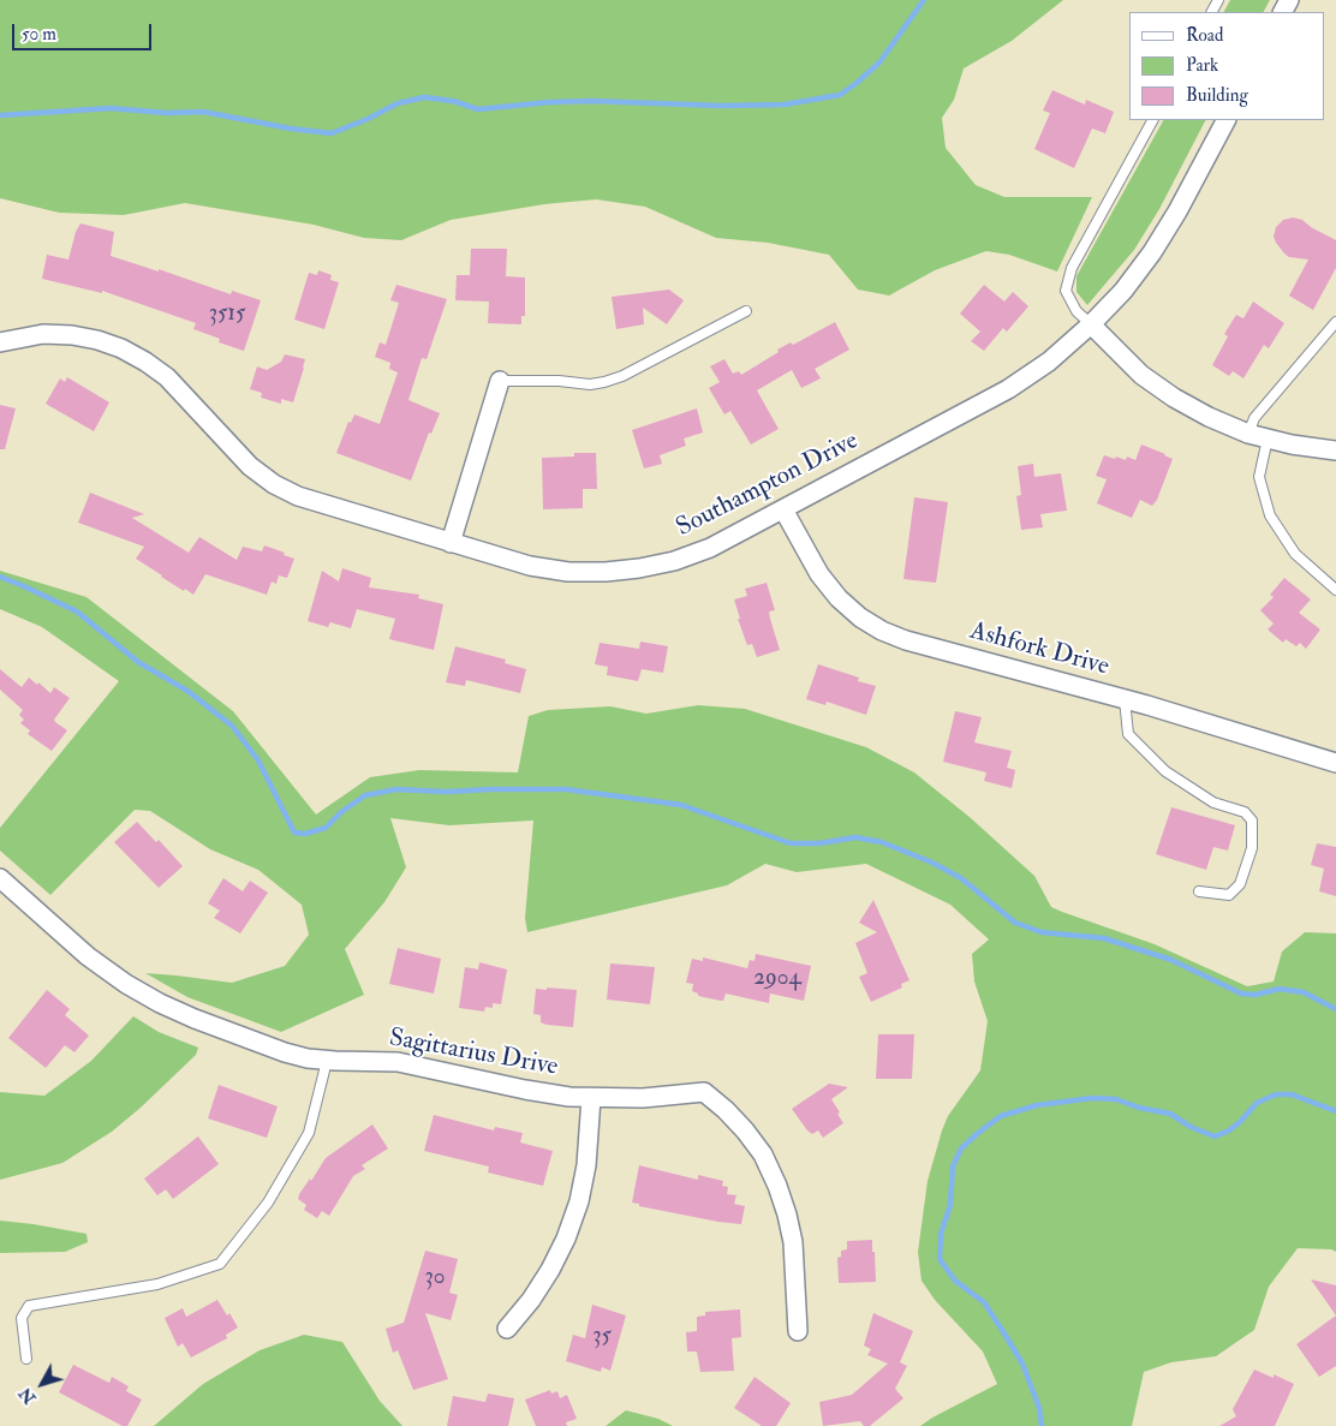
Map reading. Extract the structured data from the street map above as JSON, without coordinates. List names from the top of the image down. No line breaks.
{"streets":{"street":["Southampton Drive","Ashfork Drive","Sagittarius Drive"]},"crossings":[["Southampton Drive","Ashfork Drive"]],"house_numbers":["3515","2904","30","35"],"legend":["Road","Park","Building"],"scale_bar":"50 m","north":"bottom left"}
